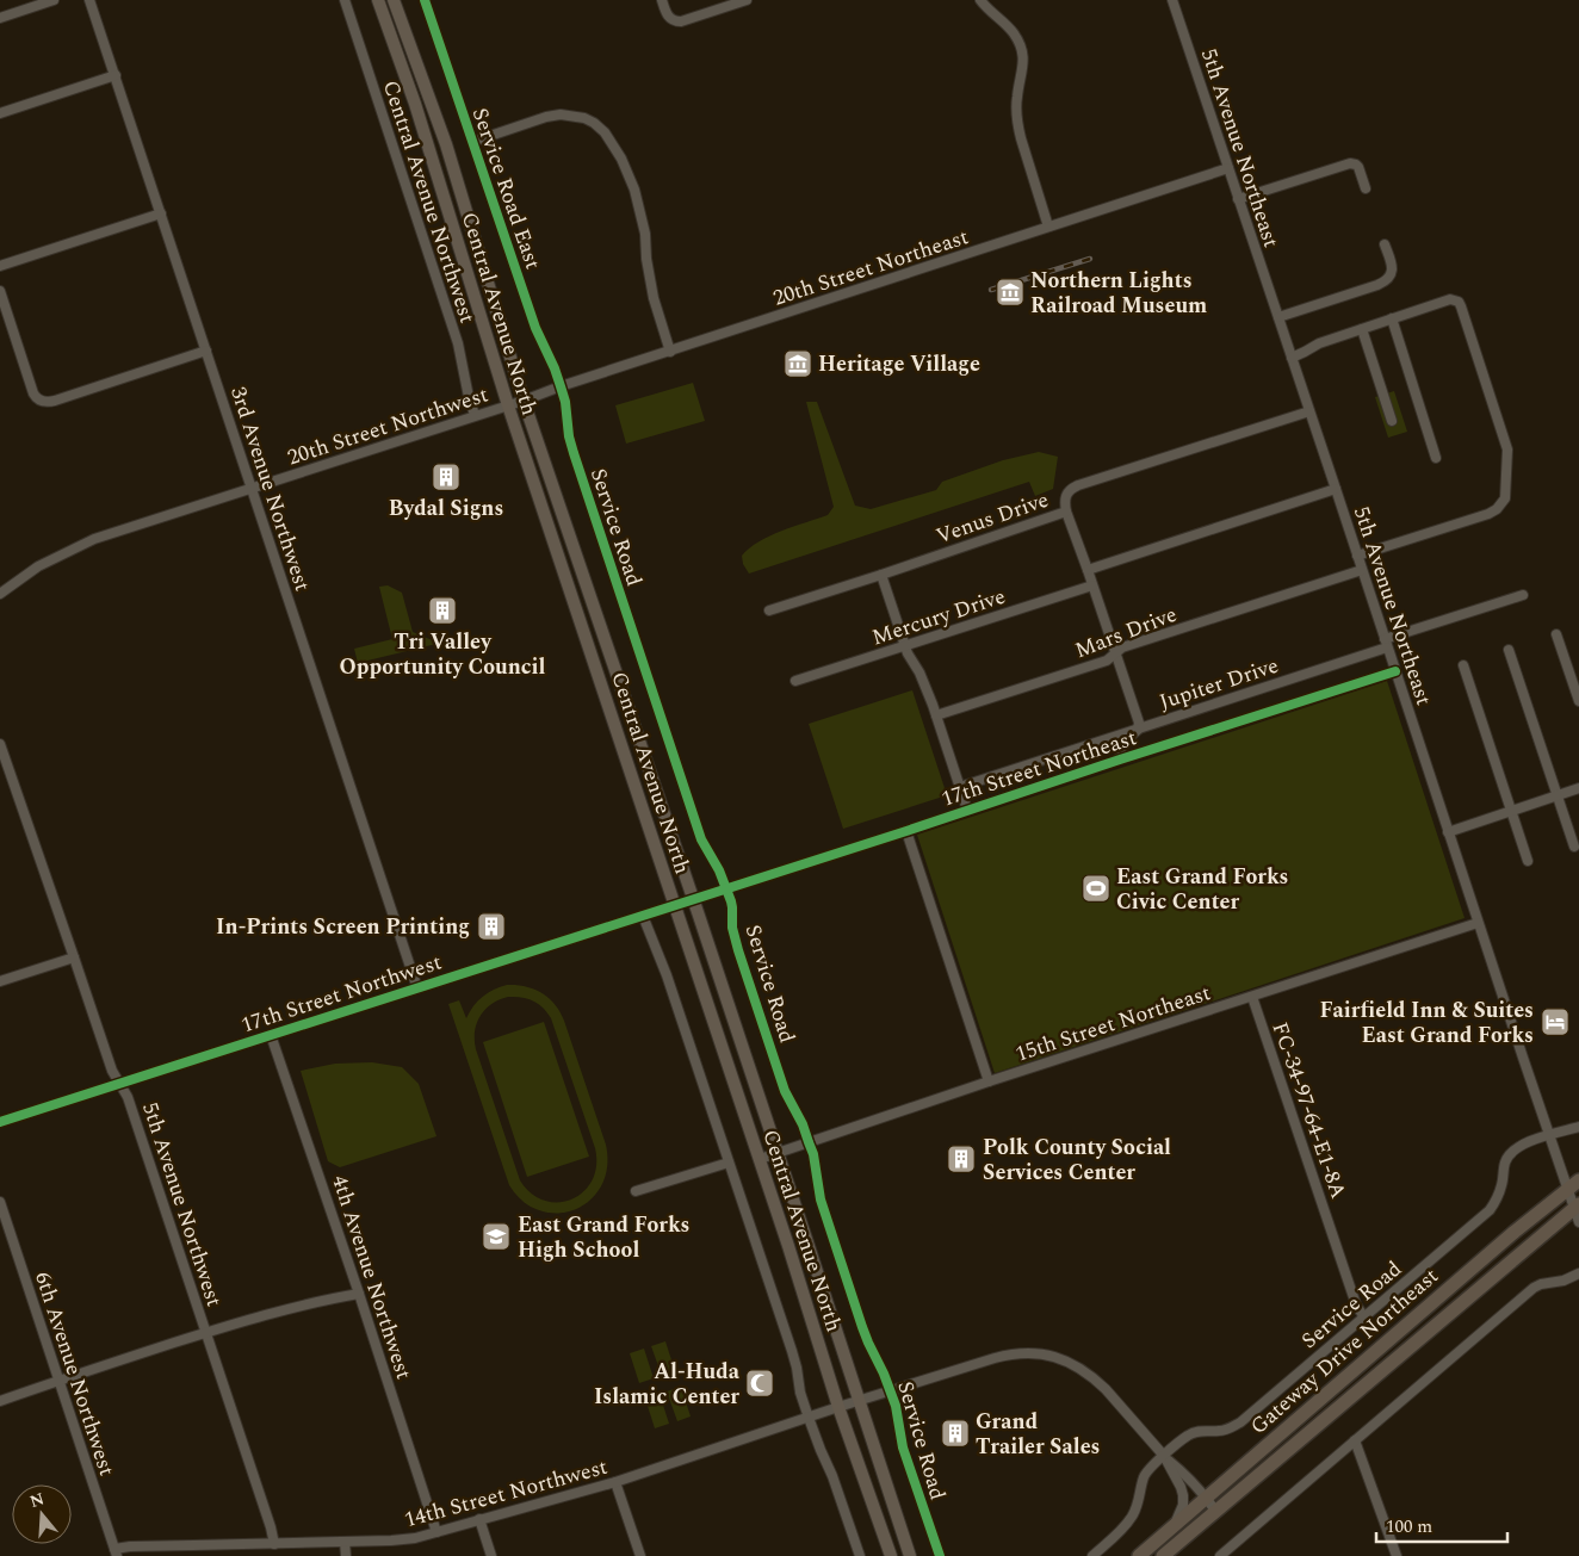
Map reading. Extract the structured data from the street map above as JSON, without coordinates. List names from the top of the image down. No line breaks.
{"streets":{"highway":["Gateway Drive Northeast"],"main road":["Central Avenue North"],"street":["5th Avenue Northeast","Service Road East","Central Avenue Northwest","20th Street Northeast","20th Street Northwest","3rd Avenue Northwest","Venus Drive","Service Road","Mercury Drive","Mars Drive","Jupiter Drive","17th Street Northeast","17th Street Northwest","15th Street Northeast","FC-34-97-64-E1-8A","5th Avenue Northwest","4th Avenue Northwest","6th Avenue Northwest","14th Street Northwest"]},"crossings":[["5th Avenue Northeast","20th Street Northeast"],["5th Avenue Northeast","Venus Drive"],["5th Avenue Northeast","Service Road"],["5th Avenue Northeast","Mars Drive"],["5th Avenue Northeast","Jupiter Drive"],["5th Avenue Northeast","17th Street Northeast"],["5th Avenue Northeast","15th Street Northeast"],["5th Avenue Northeast","Gateway Drive Northeast"],["Service Road East","20th Street Northeast"],["Service Road East","Service Road"],["Central Avenue Northwest","20th Street Northwest"],["20th Street Northeast","Central Avenue North"],["20th Street Northeast","20th Street Northwest"],["20th Street Northeast","Service Road"],["Central Avenue North","20th Street Northwest"],["Central Avenue North","17th Street Northeast"],["Central Avenue North","17th Street Northwest"],["Central Avenue North","15th Street Northeast"],["Central Avenue North","14th Street Northwest"],["20th Street Northwest","3rd Avenue Northwest"],["3rd Avenue Northwest","17th Street Northwest"],["Service Road","17th Street Northeast"],["Service Road","15th Street Northeast"],["Service Road","FC-34-97-64-E1-8A"],["Service Road","14th Street Northwest"],["17th Street Northeast","17th Street Northwest"],["17th Street Northwest","5th Avenue Northwest"],["17th Street Northwest","4th Avenue Northwest"],["15th Street Northeast","FC-34-97-64-E1-8A"],["5th Avenue Northwest","14th Street Northwest"],["4th Avenue Northwest","14th Street Northwest"],["6th Avenue Northwest","14th Street Northwest"]],"places":{"museum":["Northern Lights Railroad Museum","Heritage Village"],"building":["Bydal Signs","Tri Valley Opportunity Council","In-Prints Screen Printing","Polk County Social Services Center","Grand Trailer Sales"],"sports":["East Grand Forks Civic Center"],"hotel":["Fairfield Inn & Suites East Grand Forks"],"school or university":["East Grand Forks High School"],"mosque":["Al-Huda Islamic Center"]},"scale_bar":"100 m","north":"top"}
